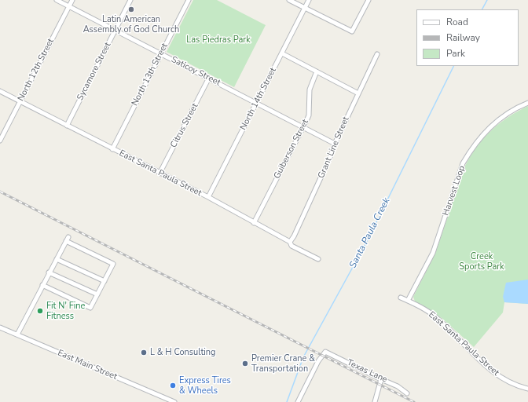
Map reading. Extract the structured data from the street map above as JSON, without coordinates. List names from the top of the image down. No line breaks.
{"streets":{"street":["North 12th Street","Sycamore Street","Saticoy Street","North 13th Street","North 14th Street","Citrus Street","Grant Line Street","Guiberson Street","East Santa Paula Street","Harvest Loop","East Main Street","Texas Lane"]},"crossings":[["North 12th Street","Saticoy Street"],["North 12th Street","East Santa Paula Street"],["Sycamore Street","Saticoy Street"],["Sycamore Street","East Santa Paula Street"],["Saticoy Street","North 13th Street"],["Saticoy Street","North 14th Street"],["Saticoy Street","Citrus Street"],["Saticoy Street","Grant Line Street"],["Saticoy Street","Guiberson Street"],["North 13th Street","East Santa Paula Street"],["North 14th Street","East Santa Paula Street"],["Citrus Street","East Santa Paula Street"],["Grant Line Street","East Santa Paula Street"],["Guiberson Street","East Santa Paula Street"],["East Santa Paula Street","Harvest Loop"]],"water":["Santa Paula Creek"],"parks":["Las Piedras Park","Creek Sports Park"],"places":["Latin American Assembly of God Church","Fit N' Fine Fitness","L & H Consulting","Premier Crane & Transportation","Express Tires & Wheels"],"legend":["Road","Railway","Park"]}
